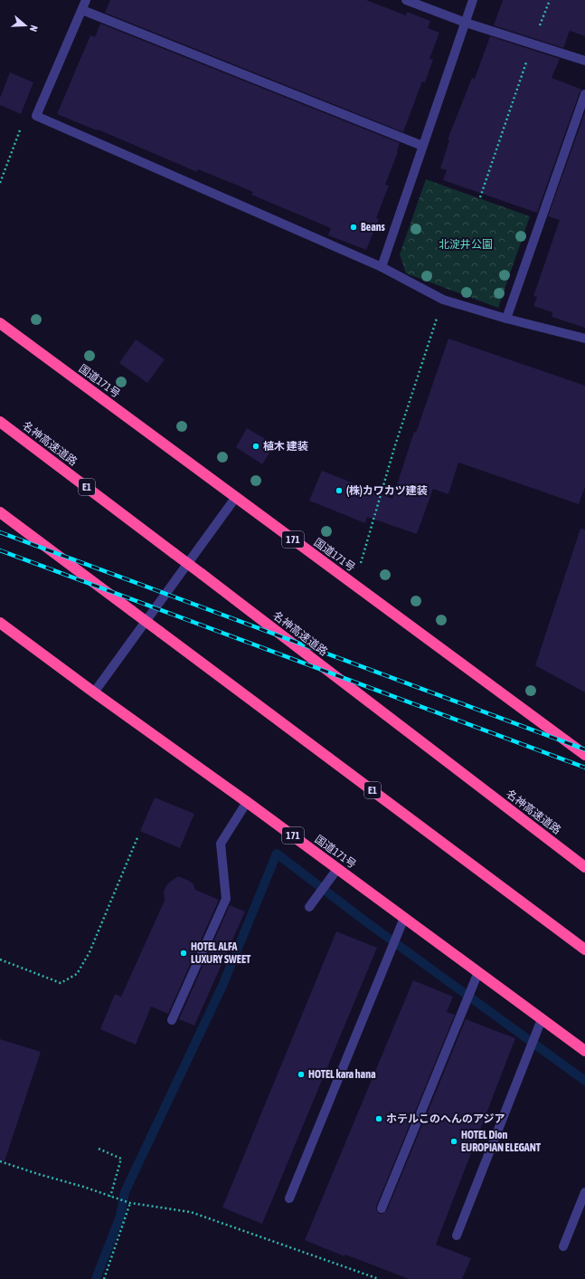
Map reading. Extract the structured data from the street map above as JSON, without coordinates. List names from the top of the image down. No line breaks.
{"streets":{"highway":["国道171号","名神高速道路","E1","171"]},"parks":["北淀井公園"],"places":["Beans","植木 建装","(株)カワカツ建装","HOTEL ALFA LUXURY SWEET","HOTEL kara hana","ホテルこのへんのアジア","HOTEL Dion EUROPIAN ELEGANT"],"north":"right"}
